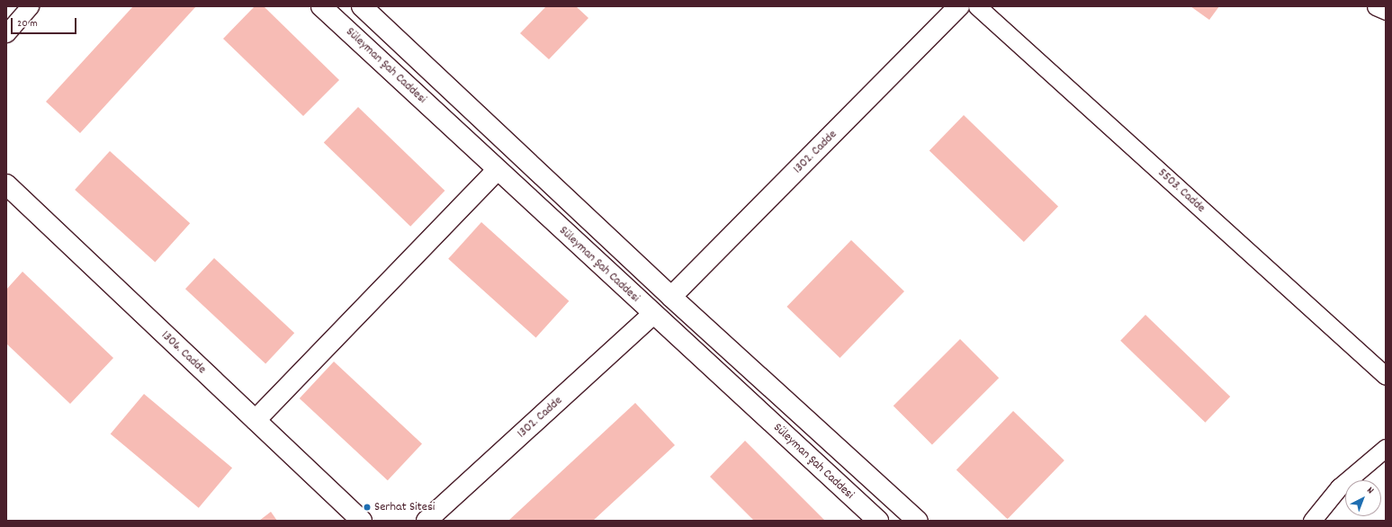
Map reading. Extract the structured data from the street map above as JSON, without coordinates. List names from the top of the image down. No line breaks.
{"streets":{"street":["Süleyman Şah Caddesi","1302. Cadde","5503. Cadde","1306. Cadde"]},"crossings":[["Süleyman Şah Caddesi","1302. Cadde"]],"places":["Serhat Sitesi"],"scale_bar":"20 m","north":"top right"}
